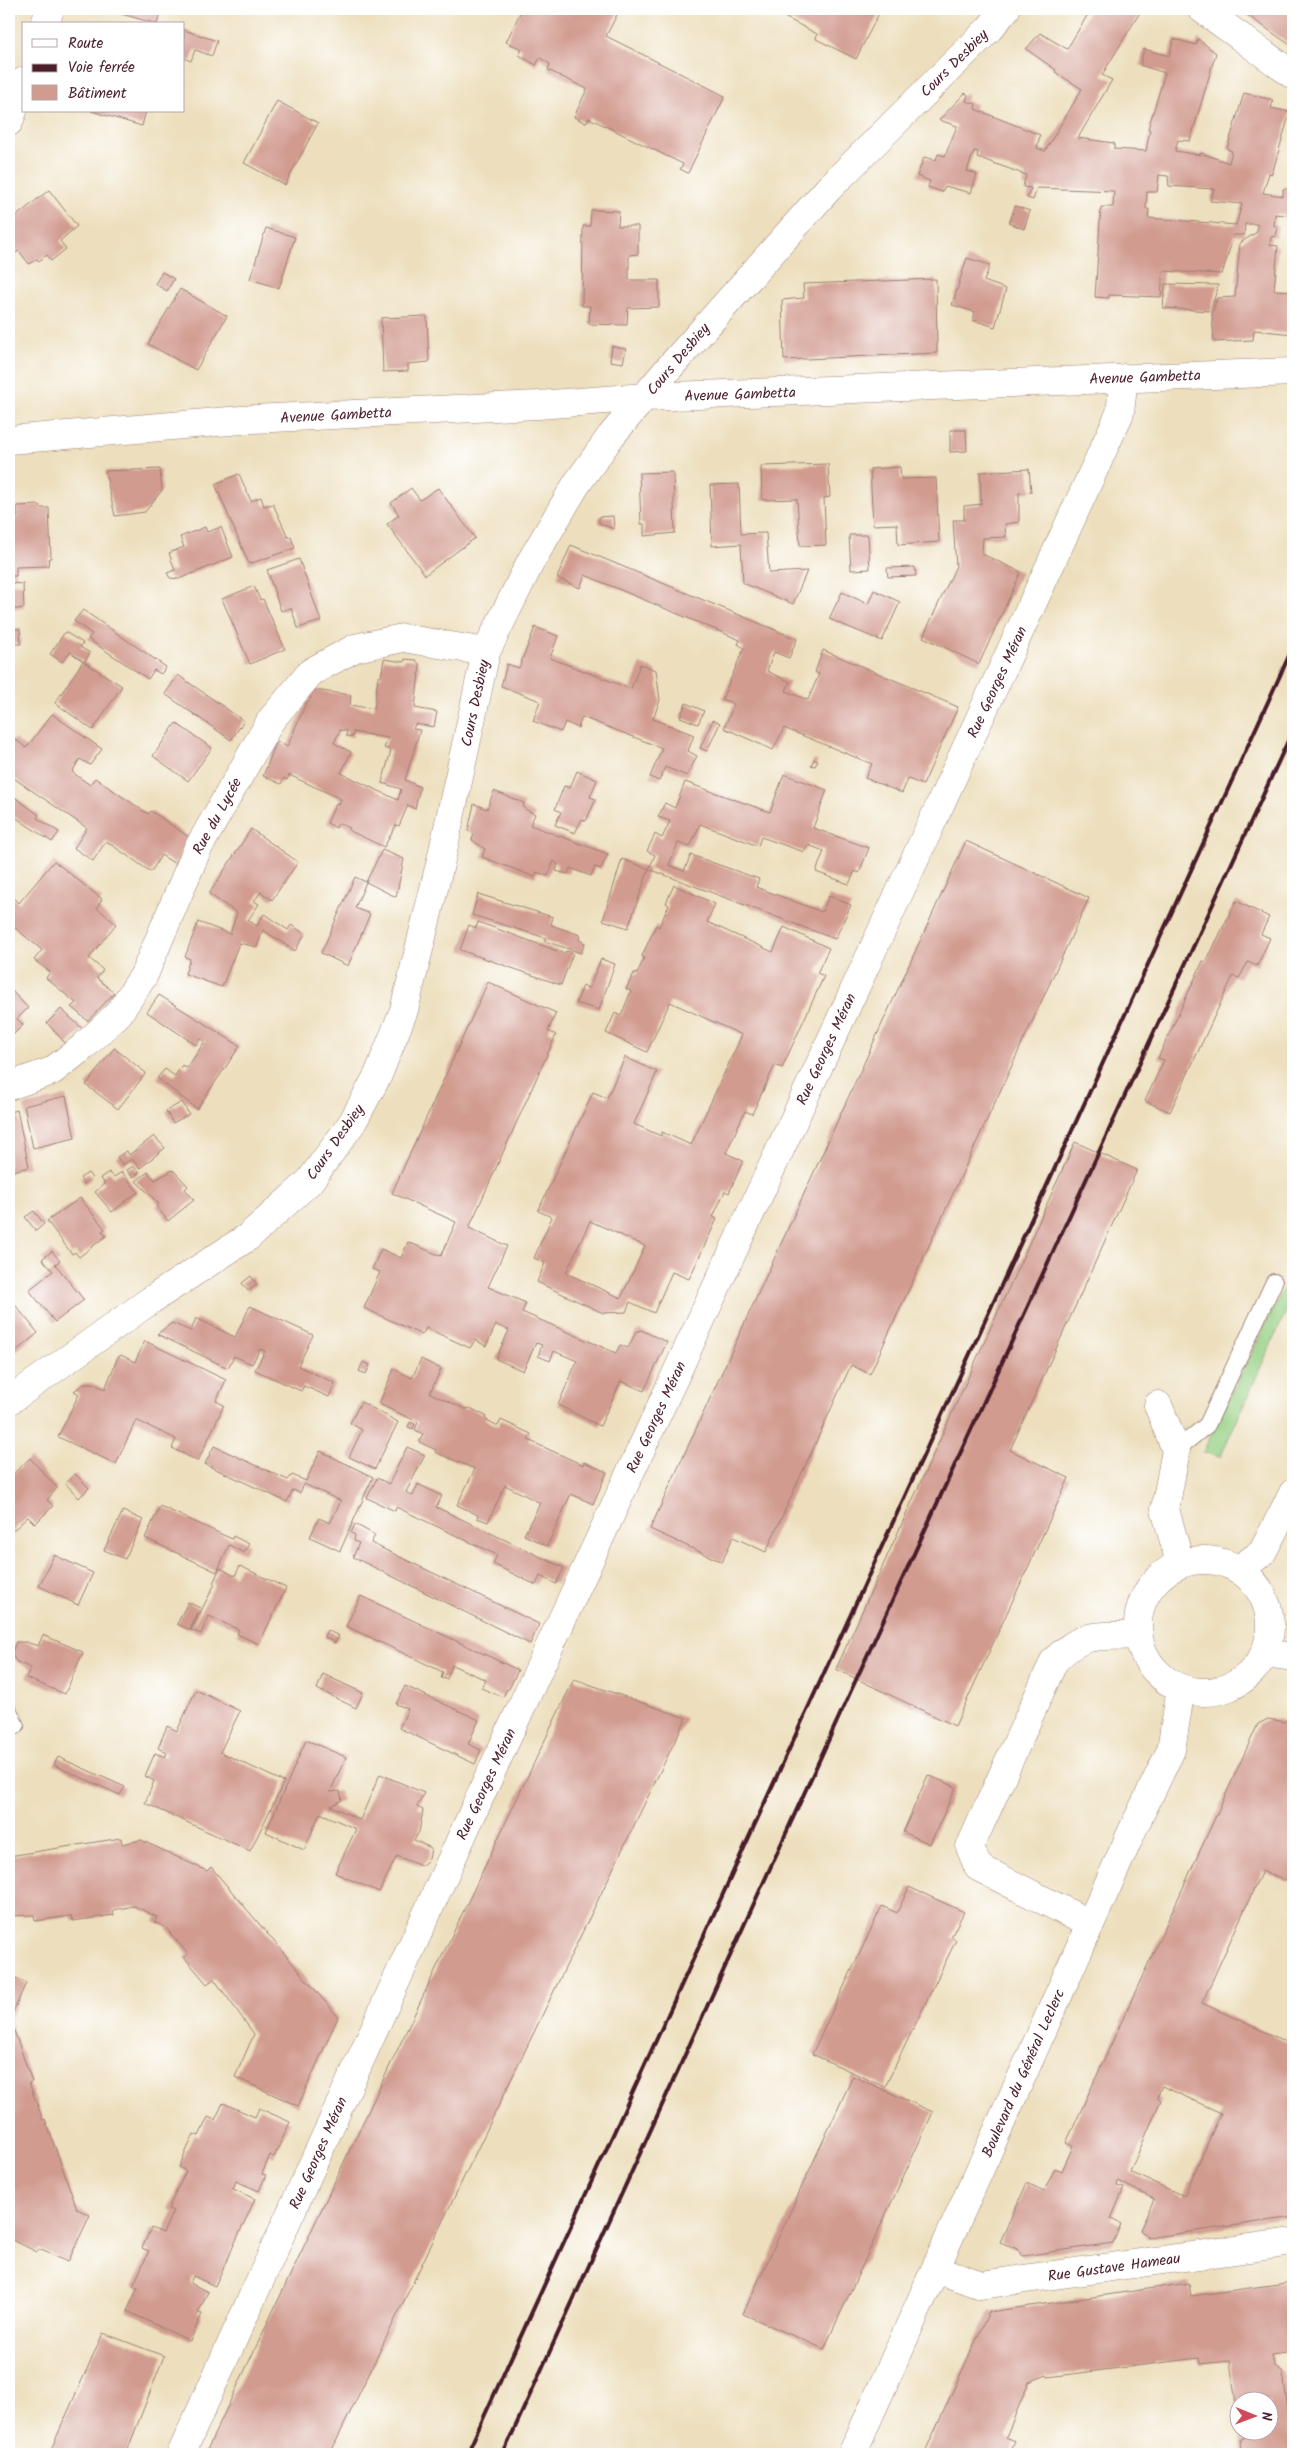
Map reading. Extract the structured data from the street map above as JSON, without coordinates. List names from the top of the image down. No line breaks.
{"streets":{"street":["Cours Desbiey","Avenue Gambetta","Rue Georges Méran","Rue du Lycée","Boulevard du Général Leclerc","Rue Gustave Hameau"]},"crossings":[["Cours Desbiey","Avenue Gambetta"],["Cours Desbiey","Rue du Lycée"],["Avenue Gambetta","Rue Georges Méran"],["Boulevard du Général Leclerc","Rue Gustave Hameau"]],"legend":["Route","Voie ferrée","Bâtiment"],"north":"right"}
